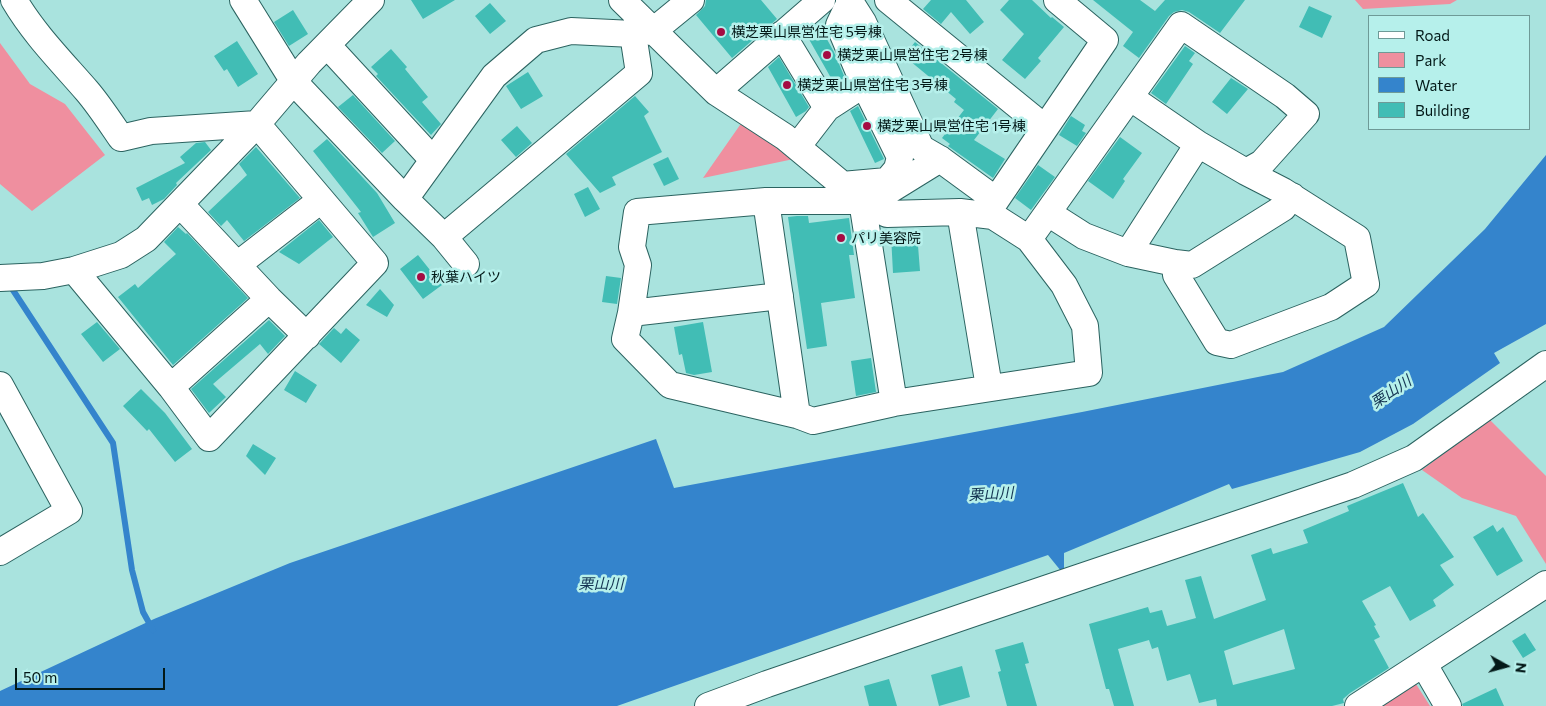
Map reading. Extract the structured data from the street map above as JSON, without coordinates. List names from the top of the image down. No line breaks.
{"water":["栗山川"],"places":["横芝栗山県営住宅 5号棟","横芝栗山県営住宅 2号棟","横芝栗山県営住宅 3号棟","横芝栗山県営住宅 1号棟","パリ美容院","秋葉ハイツ"],"legend":["Road","Park","Water","Building"],"scale_bar":"50 m","north":"right"}
